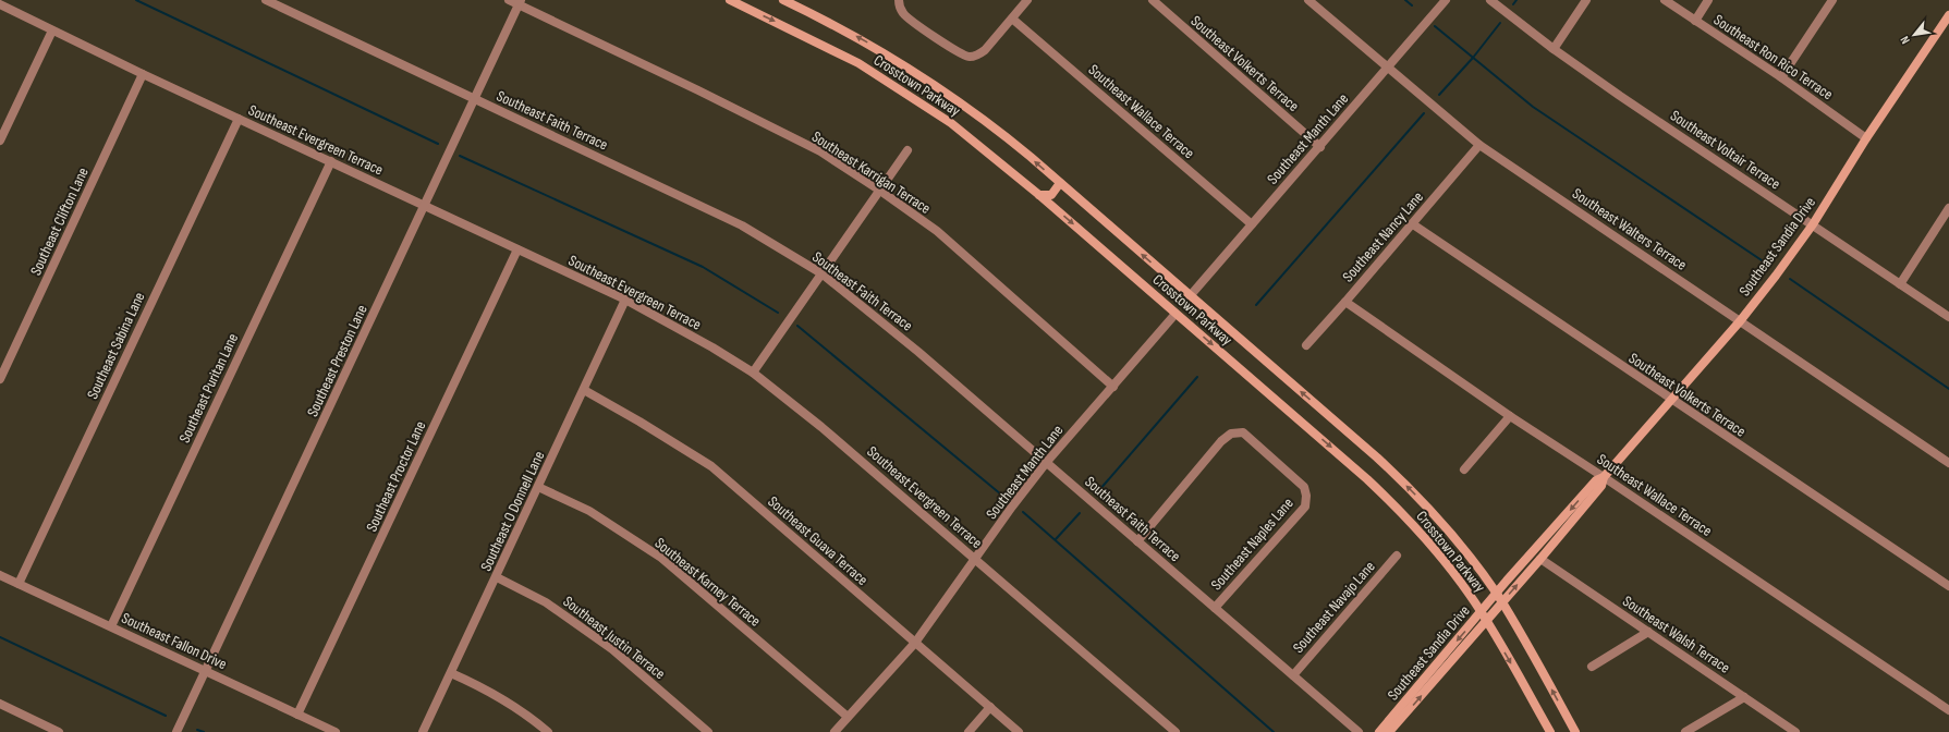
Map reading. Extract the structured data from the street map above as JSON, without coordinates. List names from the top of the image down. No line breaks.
{"streets":{"main road":["Crosstown Parkway","Southeast Sandia Drive"],"street":["Southeast Ron Rico Terrace","Southeast Volkerts Terrace","Southeast Wallace Terrace","Southeast Faith Terrace","Southeast Manth Lane","Southeast Evergreen Terrace","Southeast Voltair Terrace","Southeast Karrigan Terrace","Southeast Clifton Lane","Southeast Walters Terrace","Southeast Nancy Lane","Southeast Sabina Lane","Southeast Preston Lane","Southeast Puritan Lane","Southeast Proctor Lane","Southeast O Donnell Lane","Southeast Guava Terrace","Southeast Naples Lane","Southeast Karney Terrace","Southeast Navajo Lane","Southeast Walsh Terrace","Southeast Justin Terrace","Southeast Fallon Drive"]},"crossings":[["Southeast Ron Rico Terrace","Southeast Sandia Drive"],["Southeast Volkerts Terrace","Southeast Manth Lane"],["Southeast Volkerts Terrace","Southeast Nancy Lane"],["Southeast Volkerts Terrace","Southeast Sandia Drive"],["Crosstown Parkway","Southeast Manth Lane"],["Crosstown Parkway","Southeast Sandia Drive"],["Southeast Wallace Terrace","Southeast Manth Lane"],["Southeast Wallace Terrace","Southeast Nancy Lane"],["Southeast Wallace Terrace","Southeast Sandia Drive"],["Southeast Faith Terrace","Southeast Manth Lane"],["Southeast Faith Terrace","Southeast Preston Lane"],["Southeast Faith Terrace","Southeast Naples Lane"],["Southeast Faith Terrace","Southeast Navajo Lane"],["Southeast Manth Lane","Southeast Evergreen Terrace"],["Southeast Manth Lane","Southeast Karrigan Terrace"],["Southeast Manth Lane","Southeast Walters Terrace"],["Southeast Manth Lane","Southeast Guava Terrace"],["Southeast Manth Lane","Southeast Karney Terrace"],["Southeast Evergreen Terrace","Southeast Clifton Lane"],["Southeast Evergreen Terrace","Southeast Sabina Lane"],["Southeast Evergreen Terrace","Southeast Preston Lane"],["Southeast Evergreen Terrace","Southeast Puritan Lane"],["Southeast Evergreen Terrace","Southeast Proctor Lane"],["Southeast Evergreen Terrace","Southeast O Donnell Lane"],["Southeast Voltair Terrace","Southeast Sandia Drive"],["Southeast Karrigan Terrace","Southeast Preston Lane"],["Southeast Walters Terrace","Southeast Nancy Lane"],["Southeast Walters Terrace","Southeast Sandia Drive"],["Southeast Sandia Drive","Southeast Walsh Terrace"],["Southeast Sabina Lane","Southeast Fallon Drive"],["Southeast Preston Lane","Southeast Fallon Drive"],["Southeast Puritan Lane","Southeast Fallon Drive"],["Southeast Proctor Lane","Southeast Fallon Drive"],["Southeast O Donnell Lane","Southeast Guava Terrace"],["Southeast O Donnell Lane","Southeast Karney Terrace"],["Southeast O Donnell Lane","Southeast Justin Terrace"]],"north":"bottom left"}
